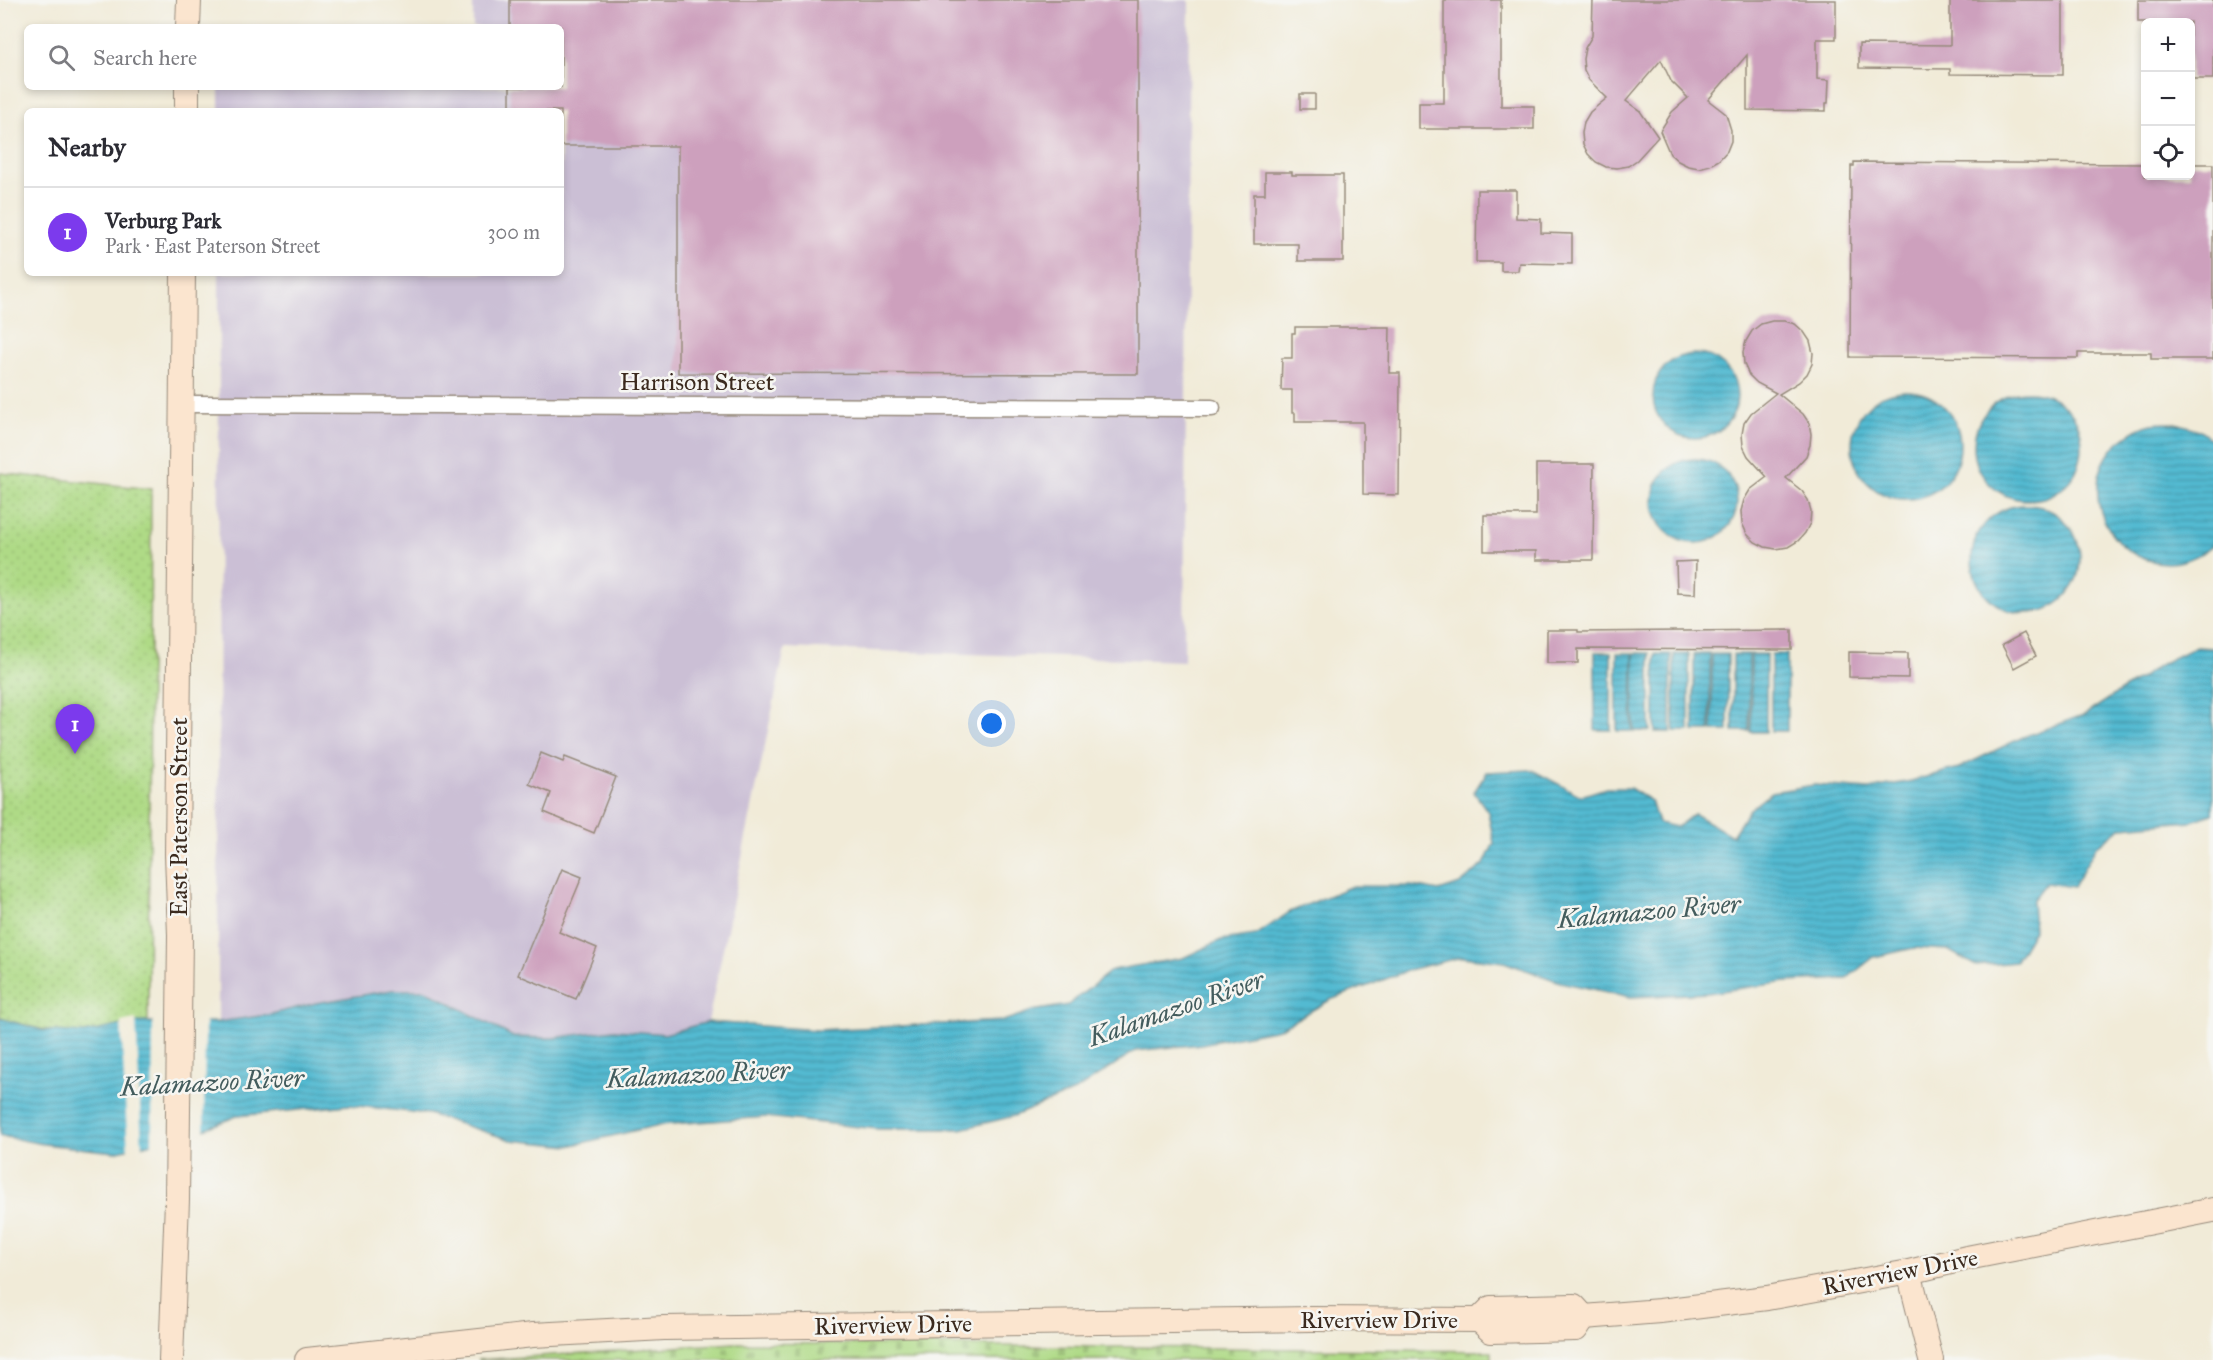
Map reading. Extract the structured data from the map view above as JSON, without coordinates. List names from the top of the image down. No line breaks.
{"streets":{"street":["Harrison Street","East Paterson Street","Riverview Drive"]},"crossings":[["Harrison Street","East Paterson Street"]],"water":["Kalamazoo River"],"page":{"map_buttons":["+","−"],"search":"Search here","heading":"Nearby","list":[{"mark":"1","name":"Verburg Park","note":"Park · East Paterson Street","value":"300 m"}],"pins":"1"}}
